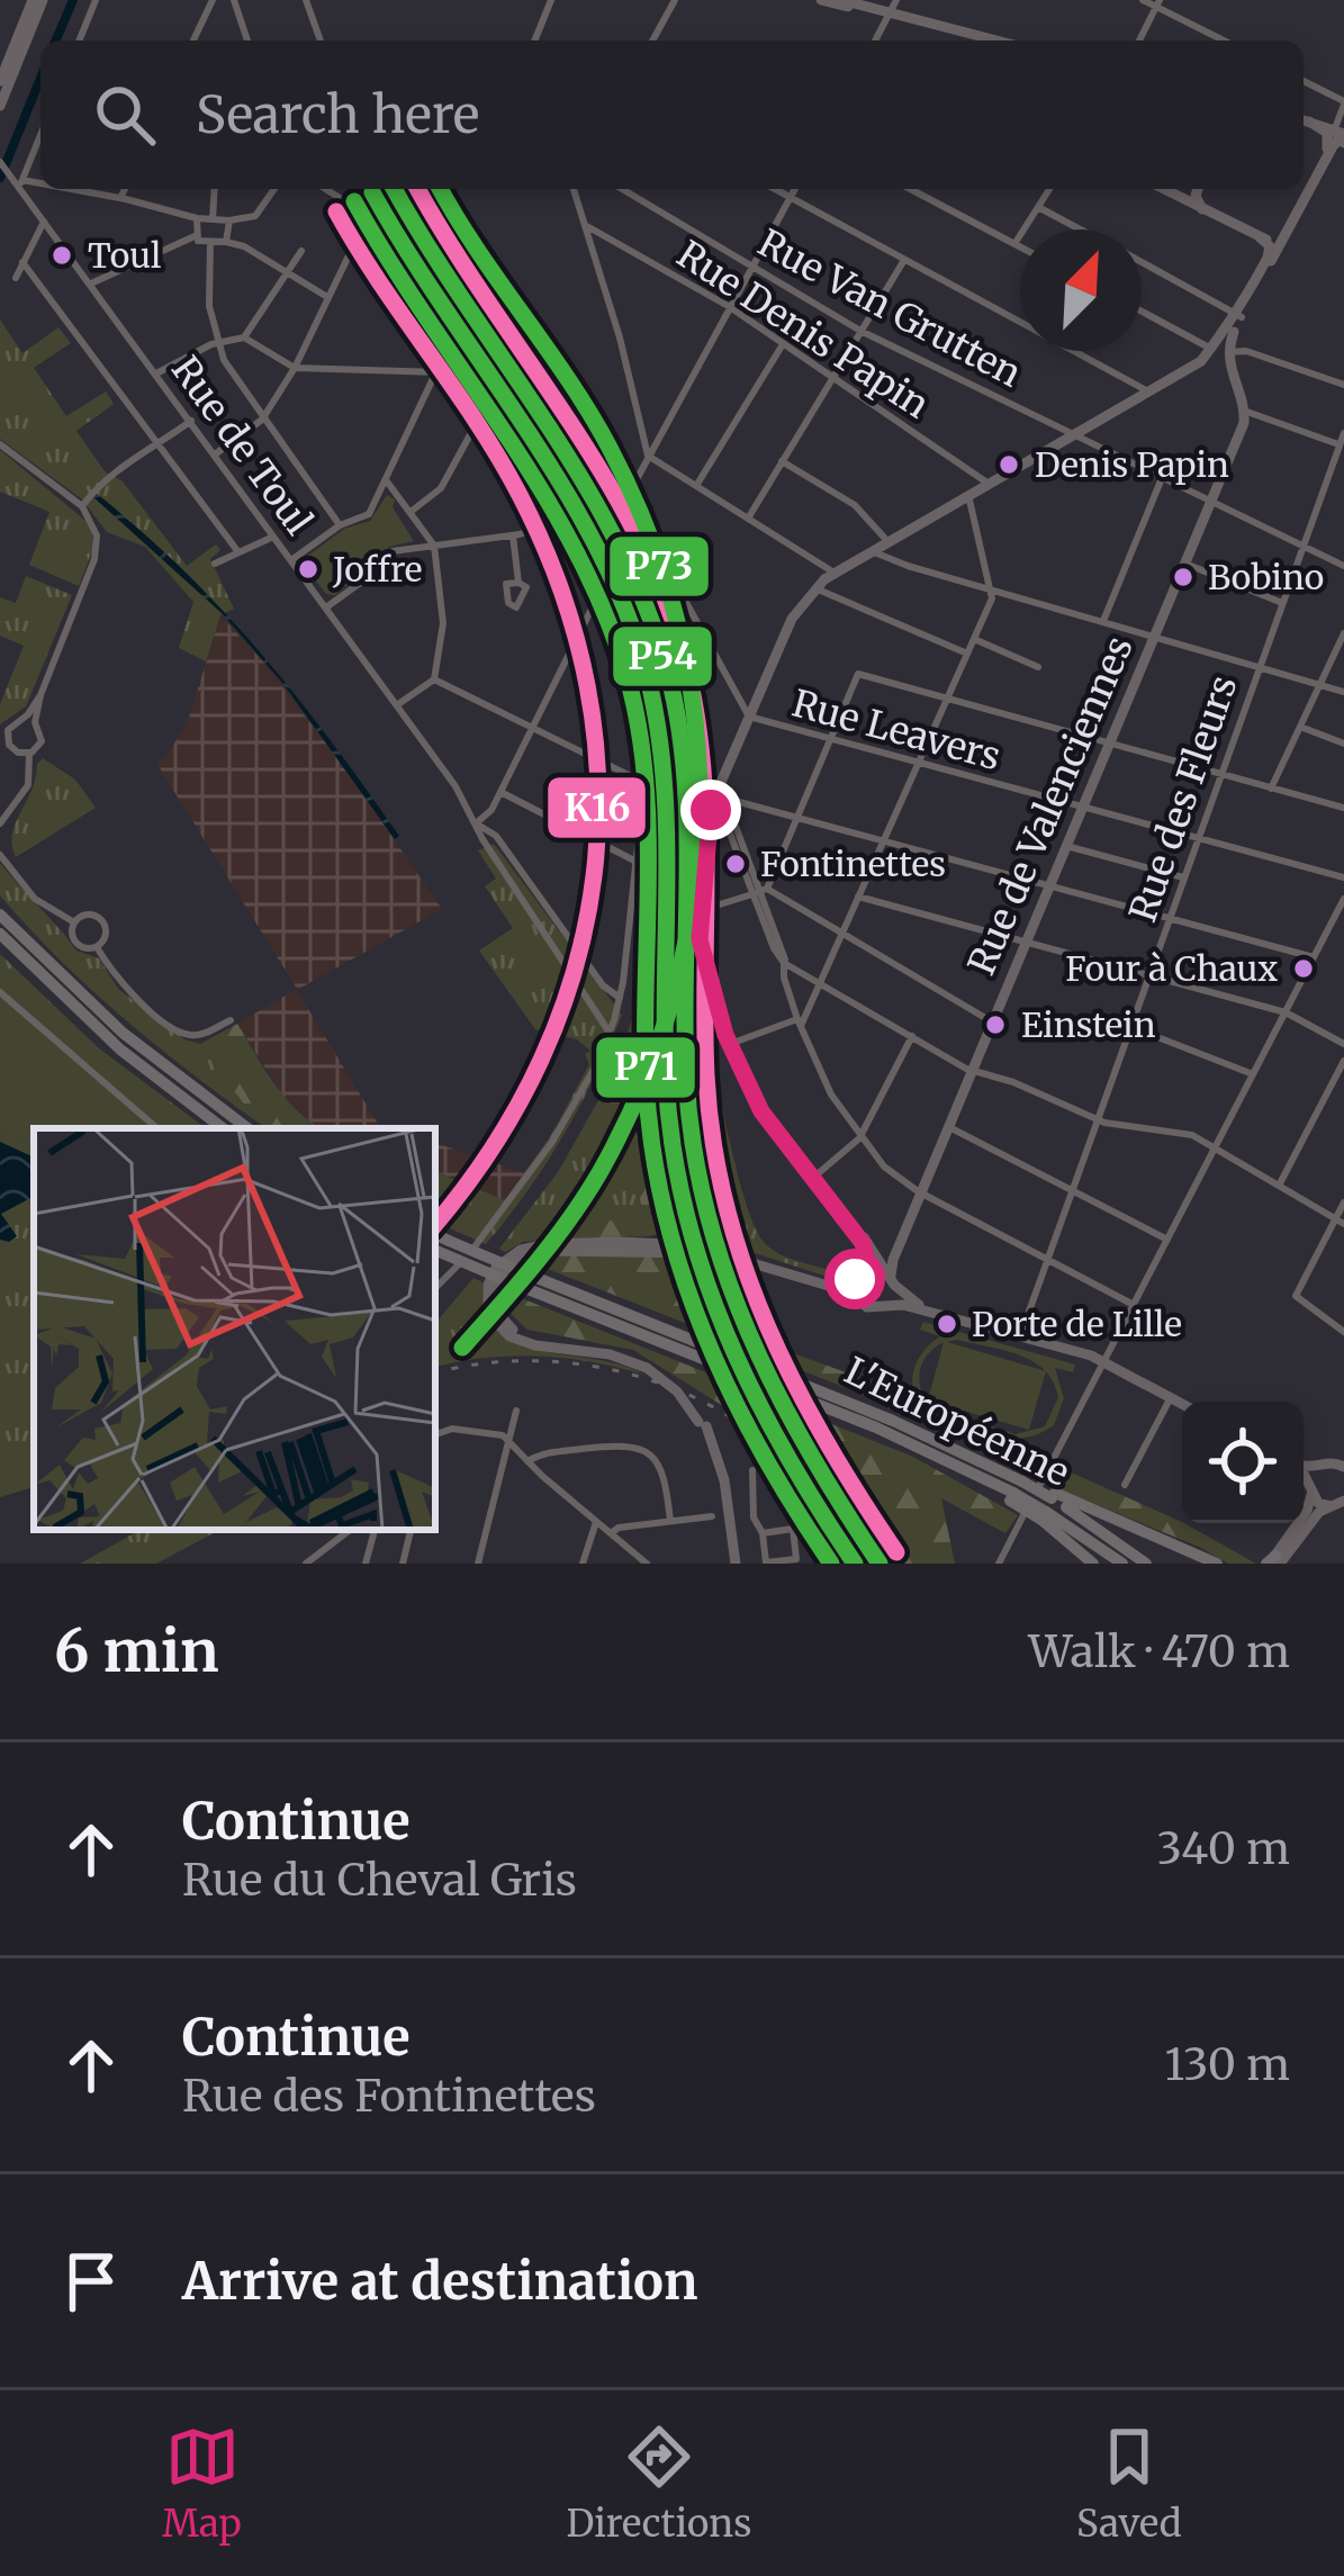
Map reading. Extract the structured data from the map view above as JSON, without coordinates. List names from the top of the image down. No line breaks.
{"streets":{"highway":["L'Européenne"],"main road":["Rue de Valenciennes"],"street":["Rue Van Grutten","Rue Denis Papin","Rue de Toul","Rue Leavers","Rue des Fleurs"]},"crossings":[["Rue Van Grutten","Rue des Fleurs"],["Rue Van Grutten","Rue de Valenciennes"],["Rue Leavers","Rue des Fleurs"],["Rue Leavers","Rue de Valenciennes"]],"places":["Toul","Denis Papin","Joffre","Bobino","Fontinettes","Four à Chaux","Einstein","Porte de Lille"],"lines":["transit line P54","transit line P73","transit line P71","transit line K16"],"north":"top right","page":{"search":"Search here","heading":["6 min","Walk · 470 m"],"list":[["Continue","Rue du Cheval Gris","340 m"],["Continue","Rue des Fontinettes","130 m"],"Arrive at destination"],"nav":["Map","Directions","Saved"]}}
